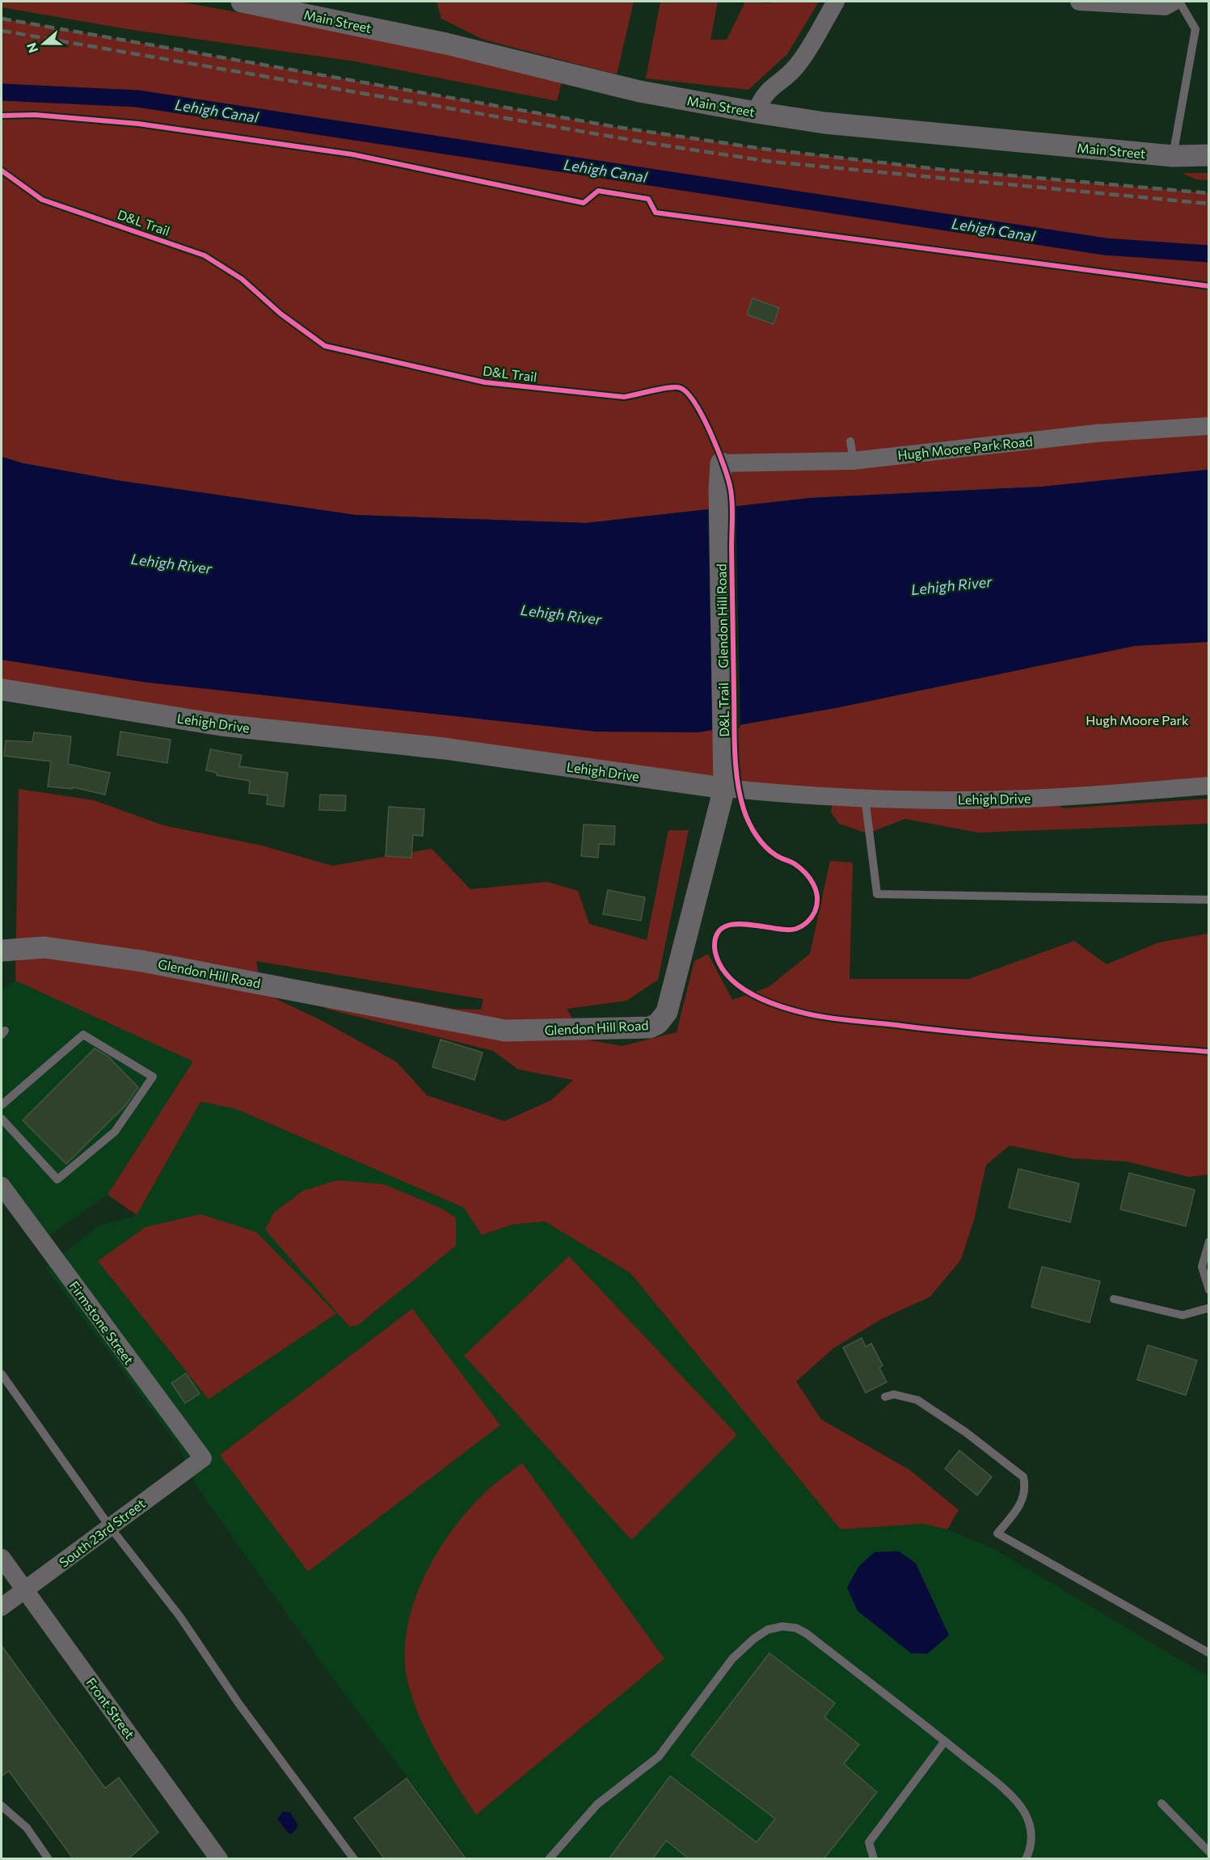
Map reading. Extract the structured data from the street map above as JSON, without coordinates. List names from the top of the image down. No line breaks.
{"streets":{"street":["Main Street","Hugh Moore Park Road","Glendon Hill Road","Lehigh Drive","Firmstone Street","South 23rd Street","Front Street"],"cycle path":["D&L Trail"]},"crossings":[["Hugh Moore Park Road","Glendon Hill Road"],["Glendon Hill Road","Lehigh Drive"],["Firmstone Street","South 23rd Street"],["South 23rd Street","Front Street"]],"water":["Lehigh Canal","Lehigh River"],"parks":["Hugh Moore Park"],"north":"left"}
